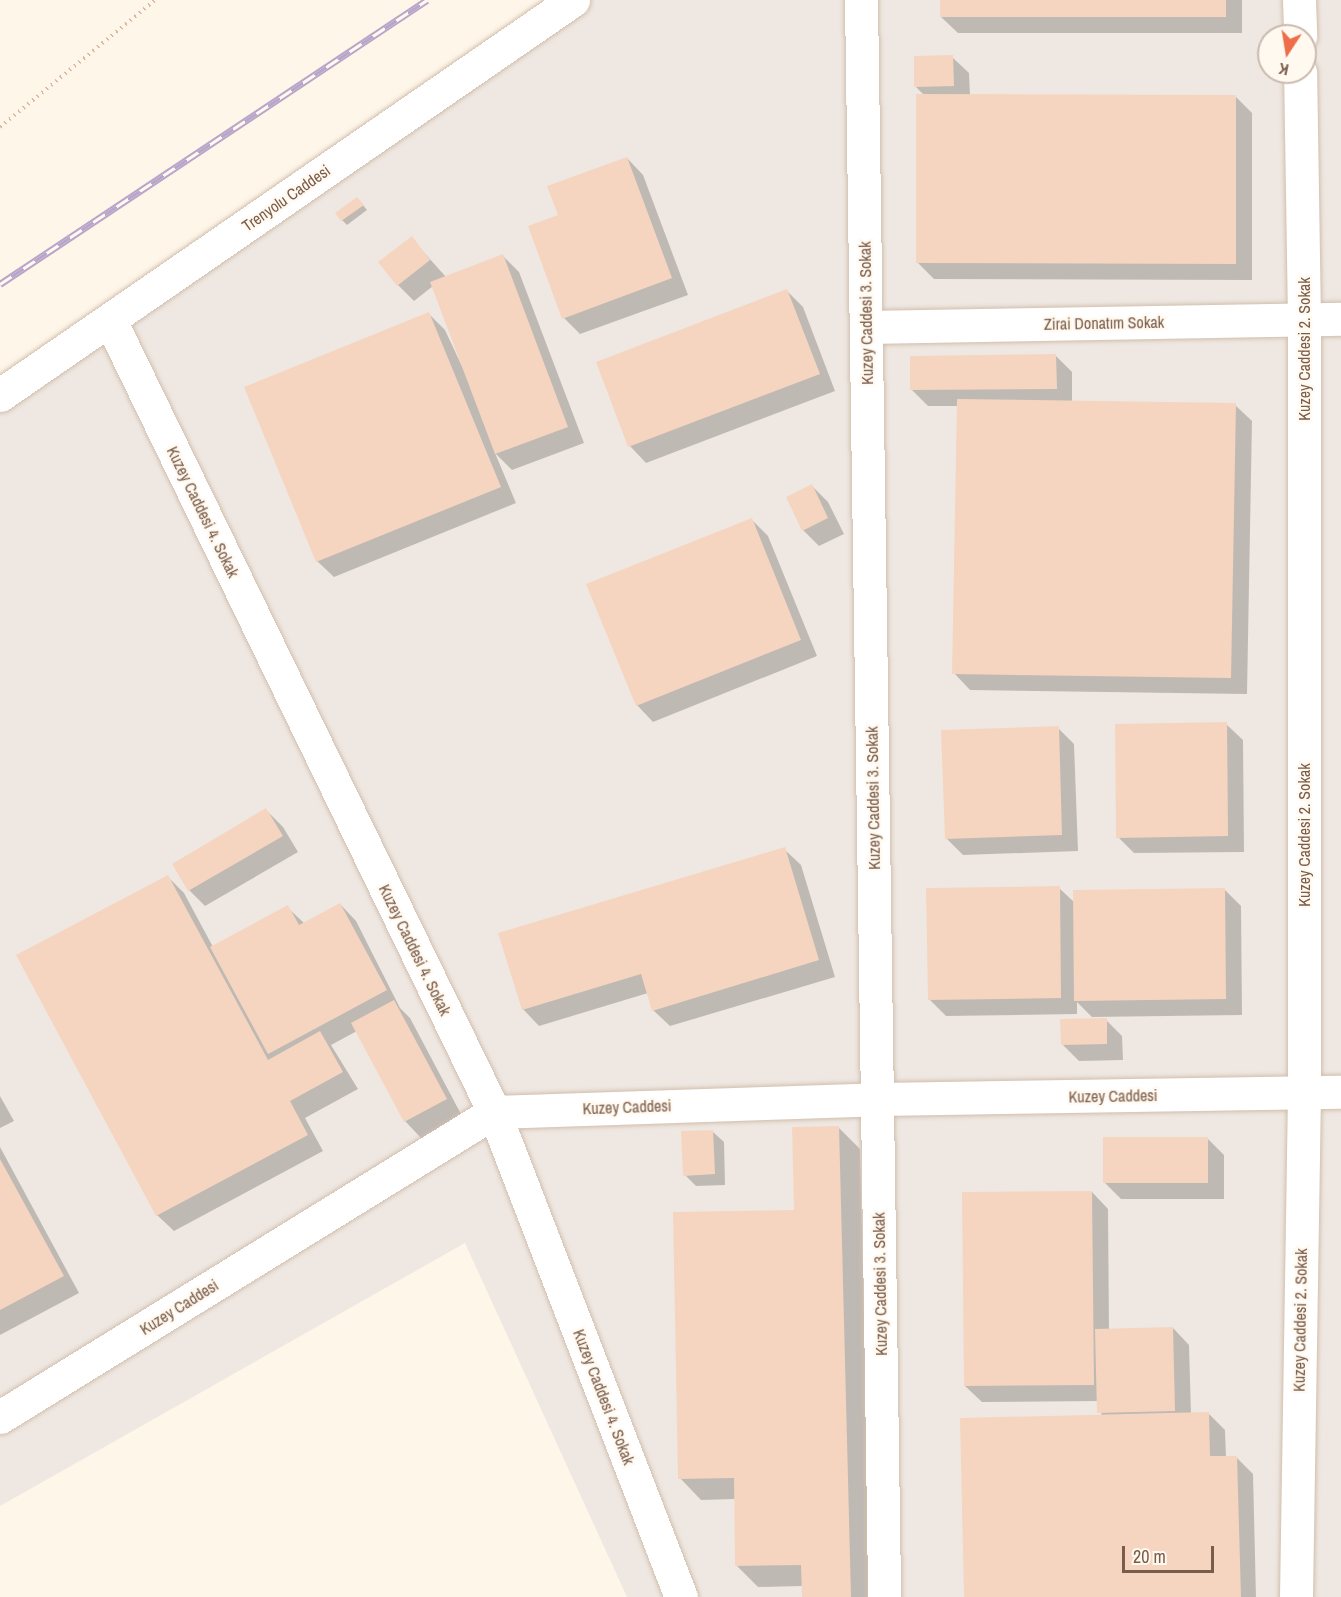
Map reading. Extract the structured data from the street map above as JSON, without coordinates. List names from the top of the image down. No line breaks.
{"streets":{"street":["Trenyolu Caddesi","Kuzey Caddesi 3. Sokak","Zirai Donatım Sokak","Kuzey Caddesi 2. Sokak","Kuzey Caddesi 4. Sokak","Kuzey Caddesi"]},"crossings":[["Trenyolu Caddesi","Kuzey Caddesi 4. Sokak"],["Kuzey Caddesi 3. Sokak","Zirai Donatım Sokak"],["Kuzey Caddesi 3. Sokak","Kuzey Caddesi"],["Zirai Donatım Sokak","Kuzey Caddesi 2. Sokak"],["Kuzey Caddesi 2. Sokak","Kuzey Caddesi"],["Kuzey Caddesi 4. Sokak","Kuzey Caddesi"]],"scale_bar":"20 m","north":"bottom"}
